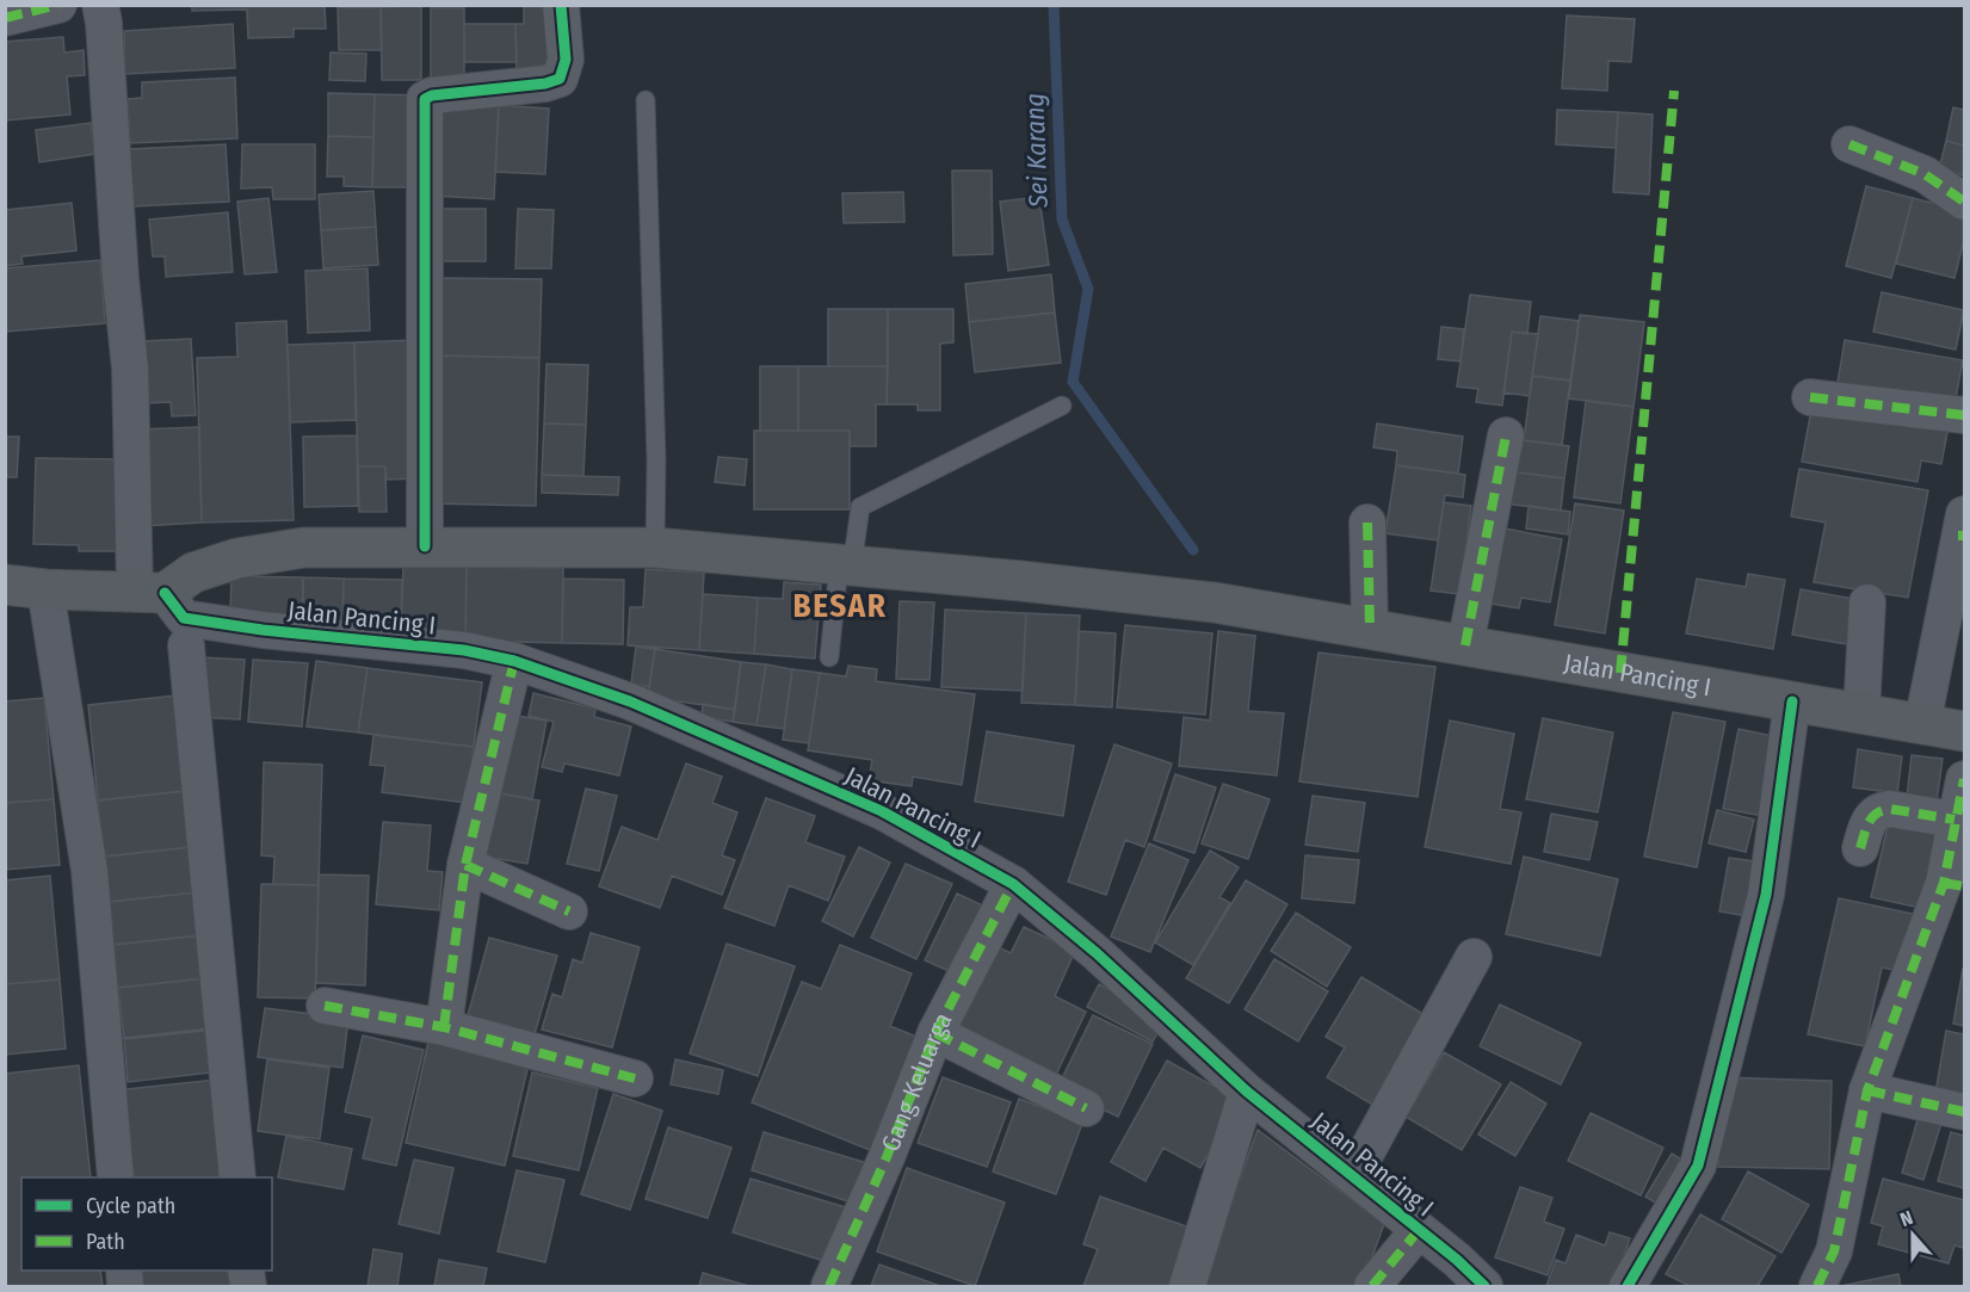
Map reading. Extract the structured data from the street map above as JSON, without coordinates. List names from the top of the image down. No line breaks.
{"streets":{"main road":["Jalan Pancing I"],"street":["Gang Keluarga"]},"crossings":[["Jalan Pancing I","Gang Keluarga"]],"districts":["BESAR"],"water":["Sei Karang"],"legend":["Cycle path","Path"],"north":"top"}
